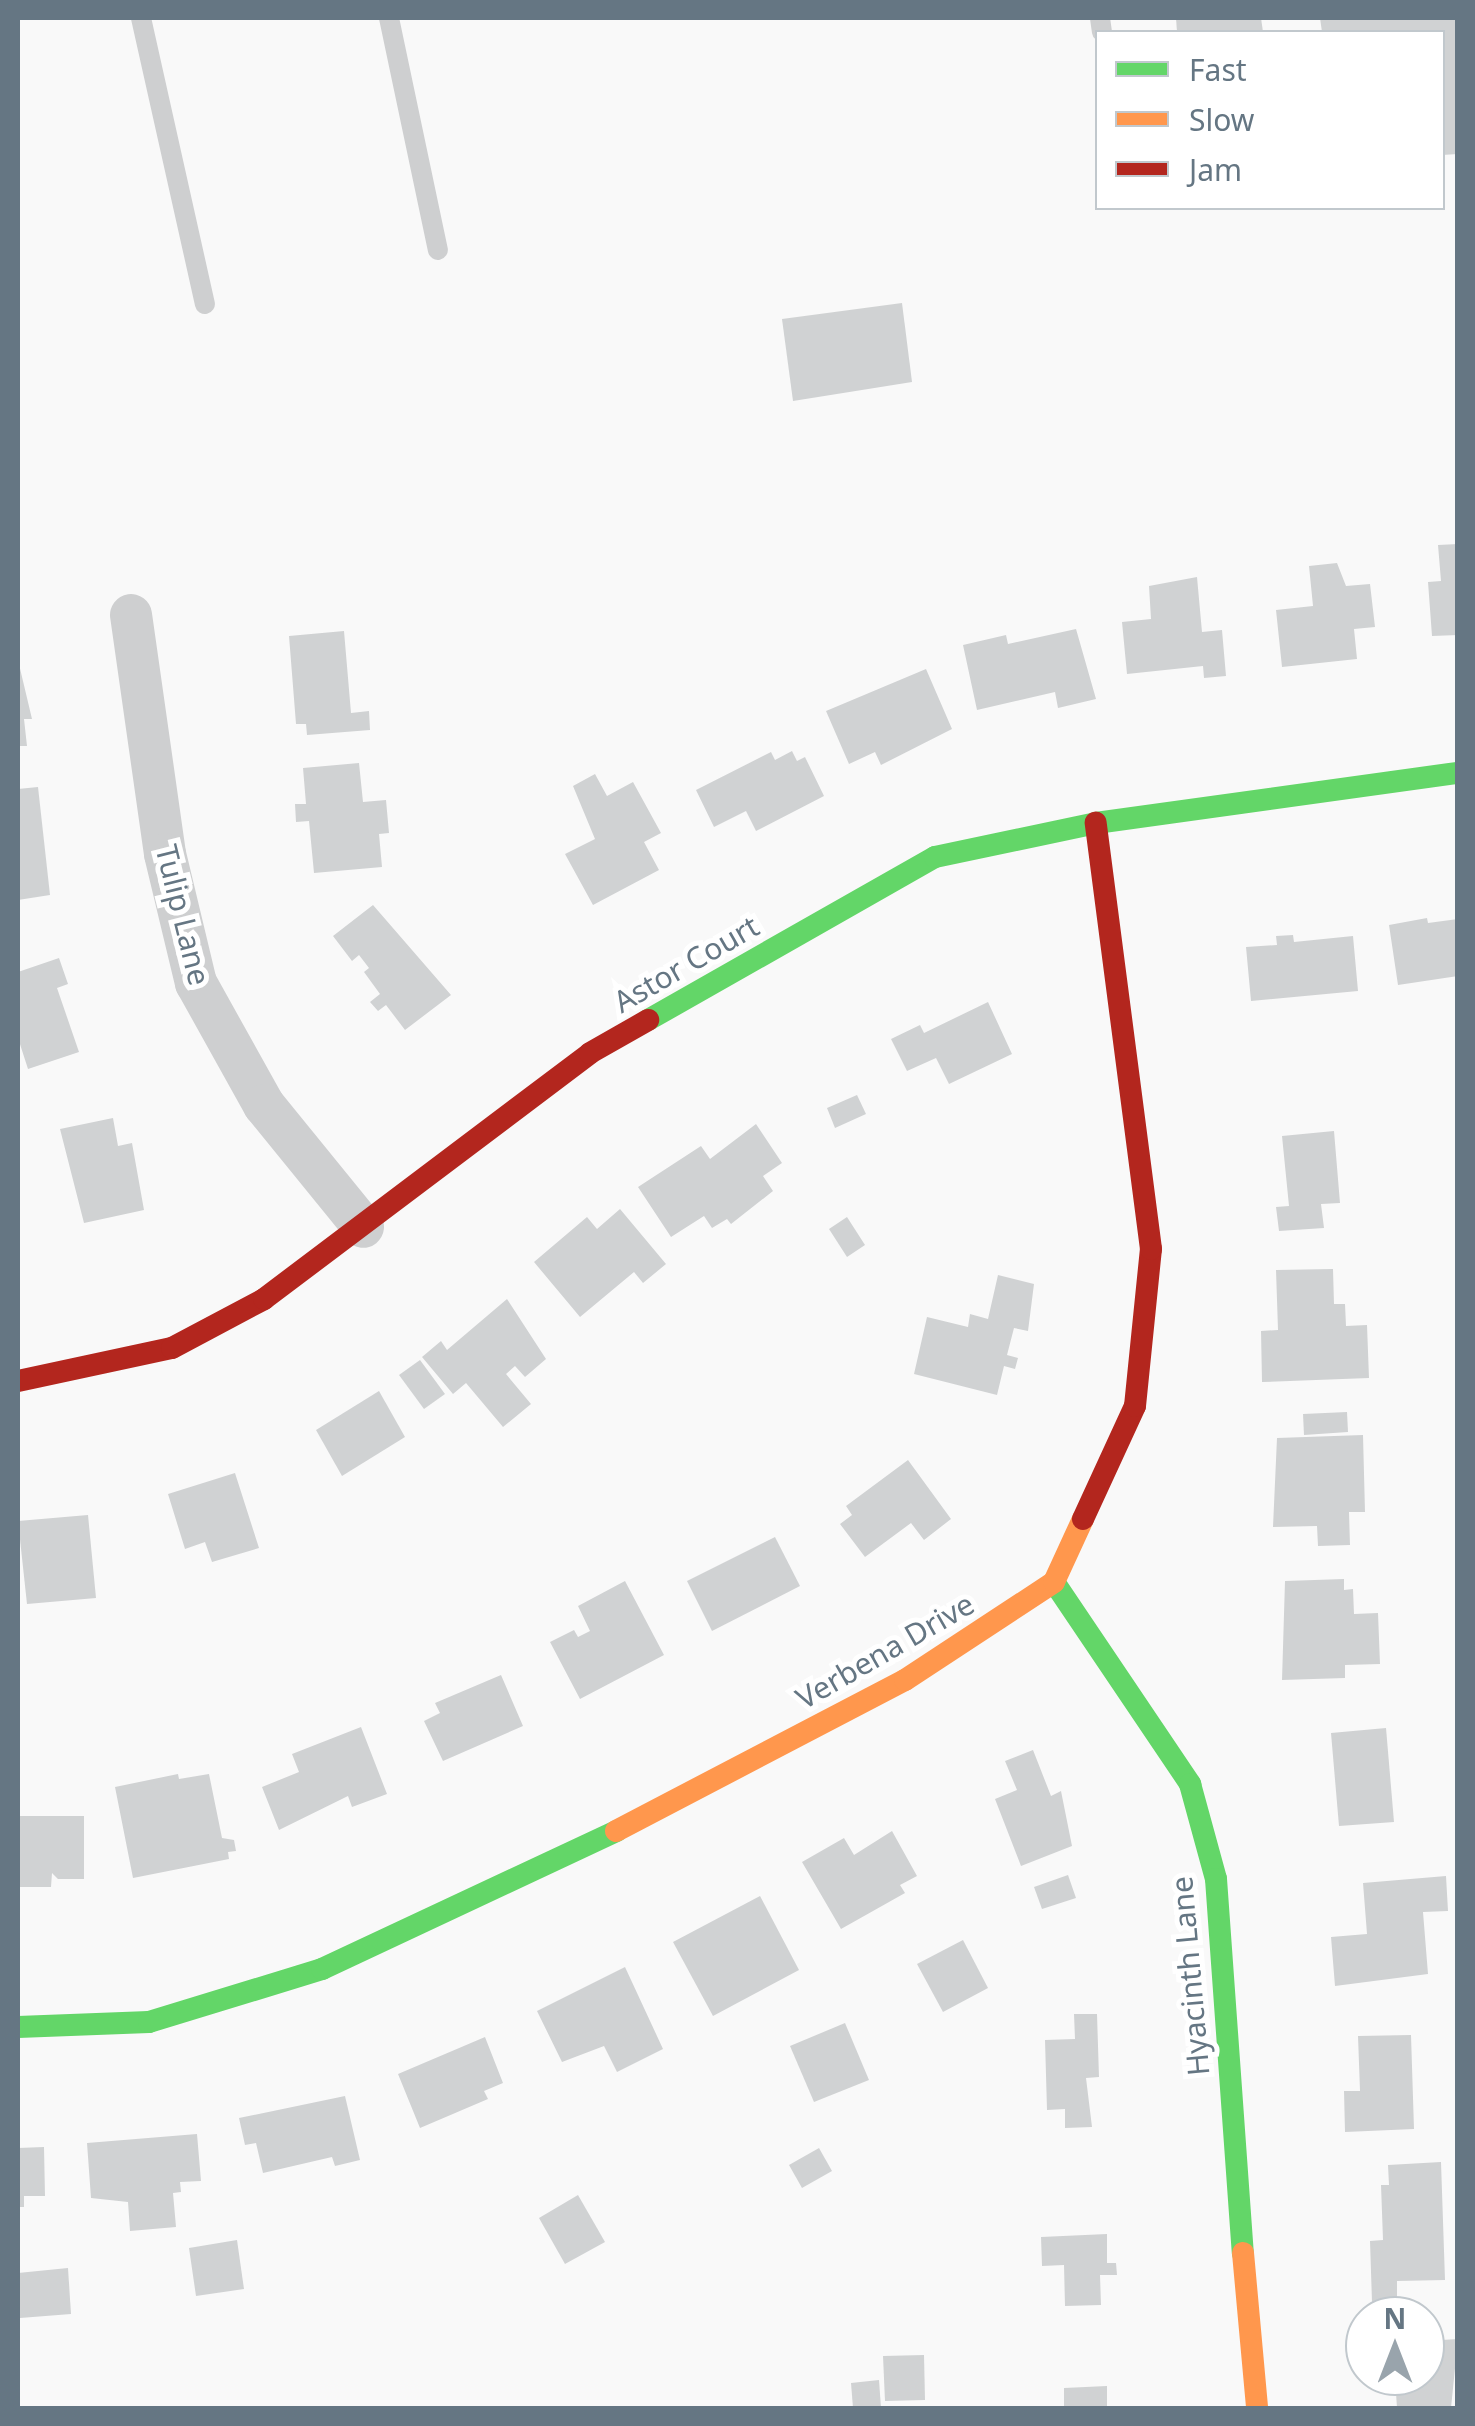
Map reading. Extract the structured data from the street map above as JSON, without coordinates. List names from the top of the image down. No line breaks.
{"streets":{"street":["Tulip Lane","Astor Court","Verbena Drive","Hyacinth Lane"]},"crossings":[["Tulip Lane","Astor Court"],["Verbena Drive","Hyacinth Lane"]],"legend":["Fast","Slow","Jam"],"north":"top"}
